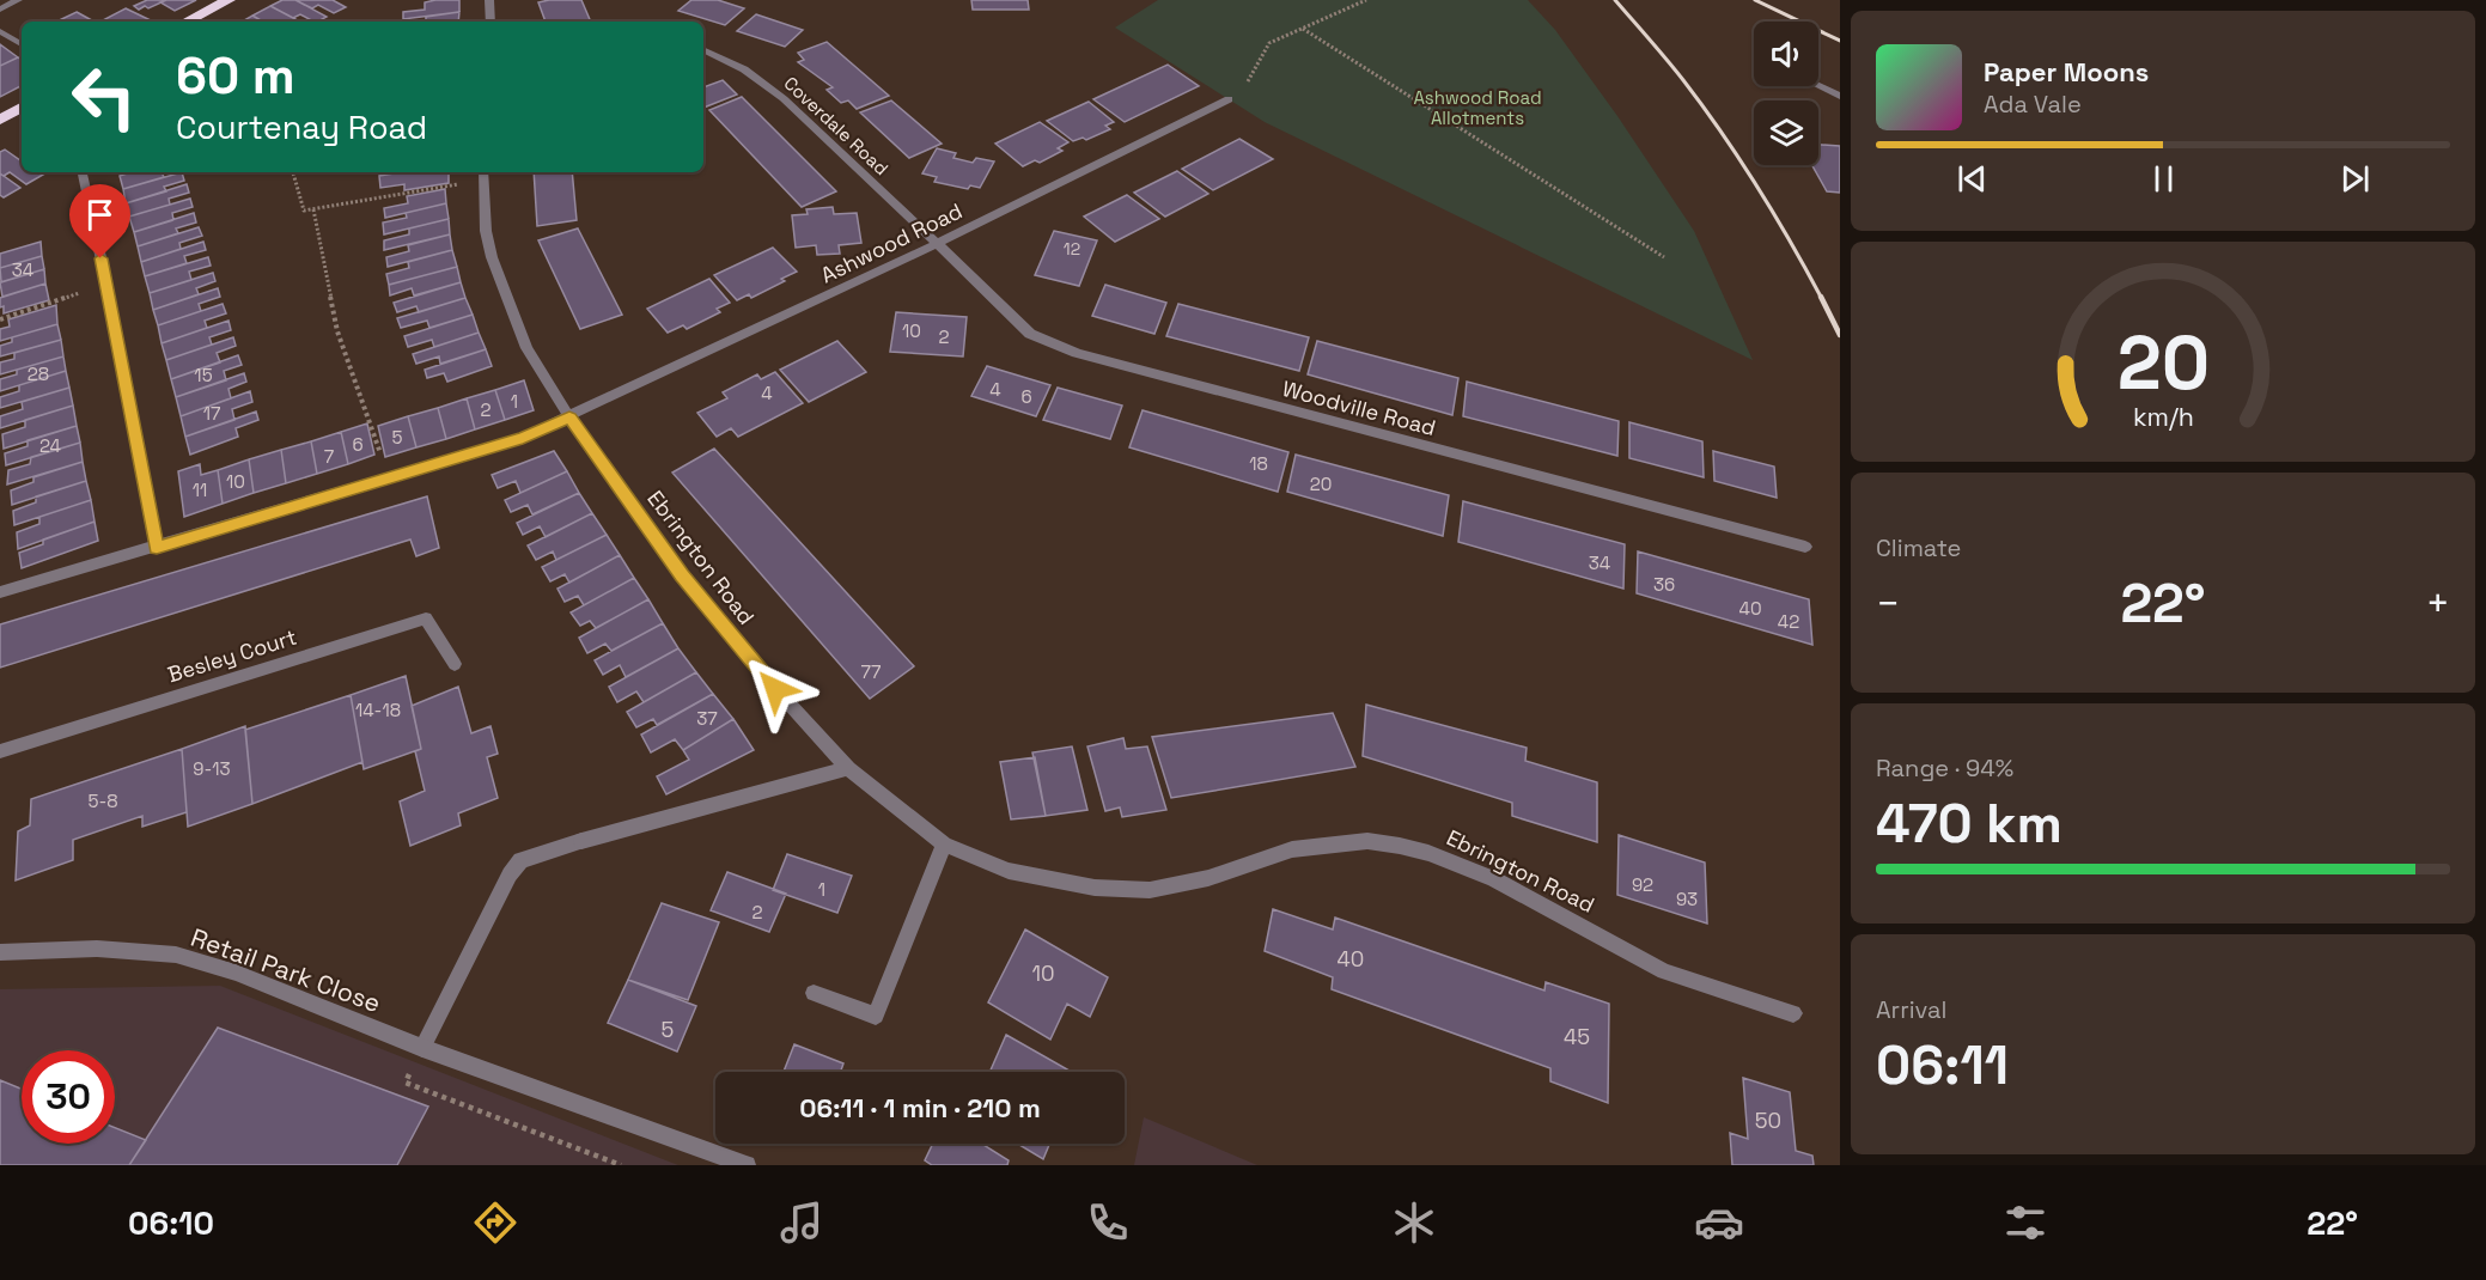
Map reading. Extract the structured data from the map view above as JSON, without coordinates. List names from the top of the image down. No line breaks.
{"streets":{"street":["Coverdale Road","Ashwood Road","Woodville Road","Ebrington Road","Besley Court","Retail Park Close"]},"crossings":[["Coverdale Road","Ashwood Road"],["Coverdale Road","Woodville Road"],["Ashwood Road","Woodville Road"],["Ashwood Road","Ebrington Road"]],"parks":["Ashwood Road Allotments"],"house_numbers":["12","34","10","2","28","15","4","4","6","1","2","17","5","6","24","7","18","10","20","11","34","36","40","42","77","14-18","37","9-13","5-8","92","1","93","2","40","10","5","45","50"],"page":{"turn":["60 m","Courtenay Road"],"song":["Paper Moons","Ada Vale"],"tile":["Climate",["Range · 94%","470 km"],["Arrival","06:11"]],"heat":["−","22°","+"],"limit":"30","trip":"06:11 · 1 min · 210 m","tabs":["06:10","22°"],"gauge":["20","km/h"]}}
